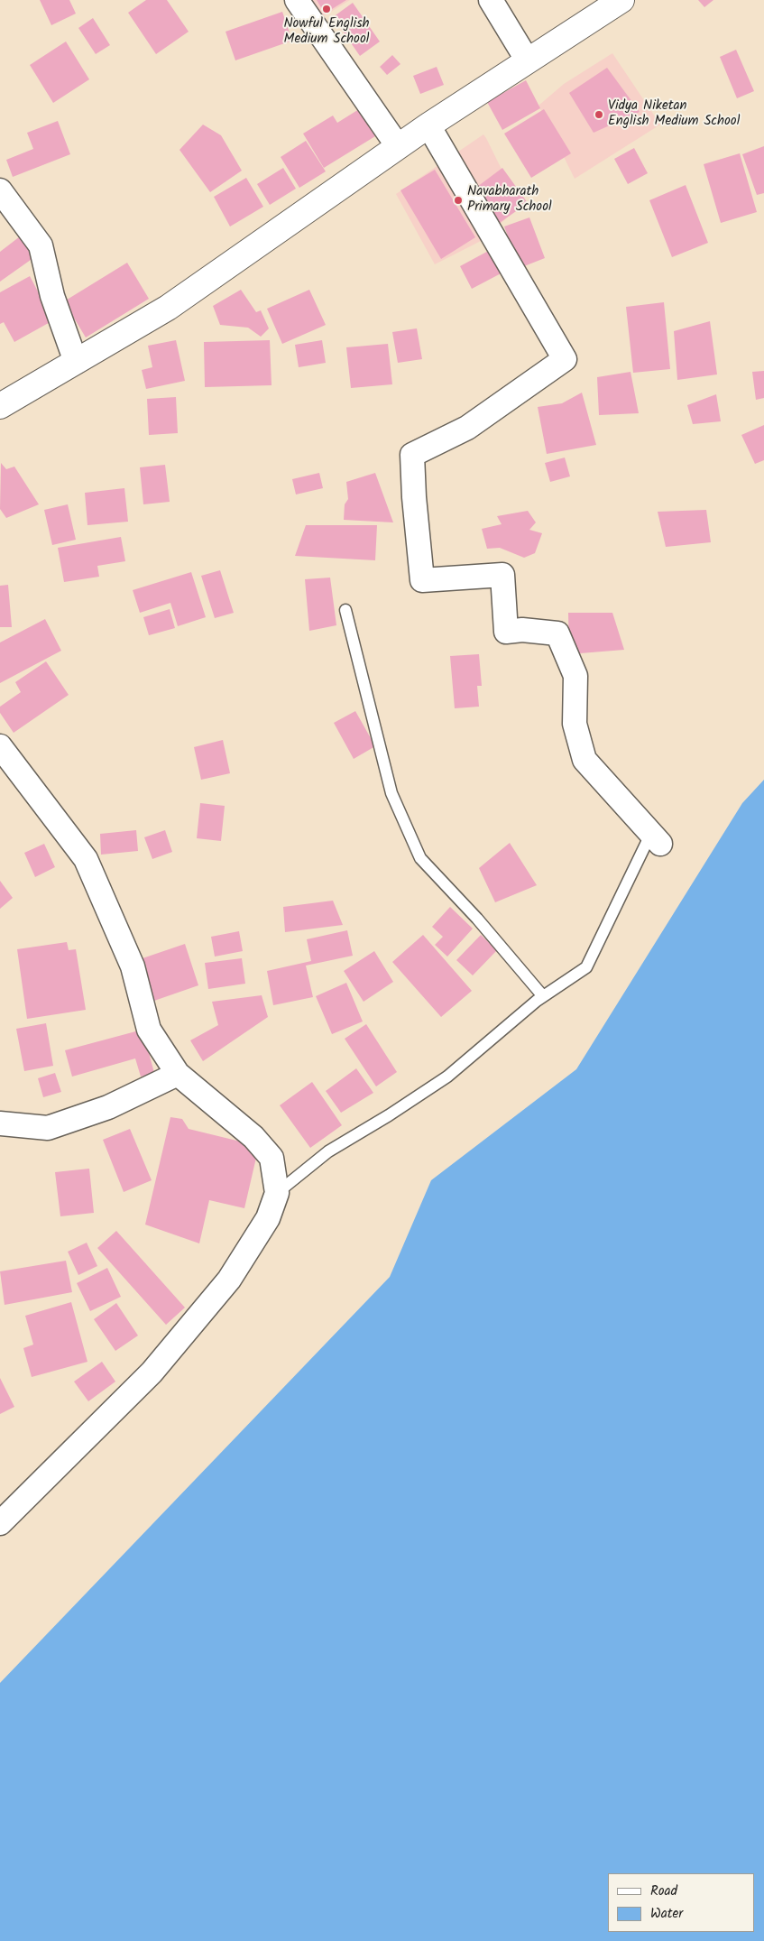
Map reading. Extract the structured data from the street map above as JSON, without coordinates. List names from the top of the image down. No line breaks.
{"places":["Nowful English Medium School","Vidya Niketan English Medium School","Navabharath Primary School"],"legend":["Road","Water"]}
